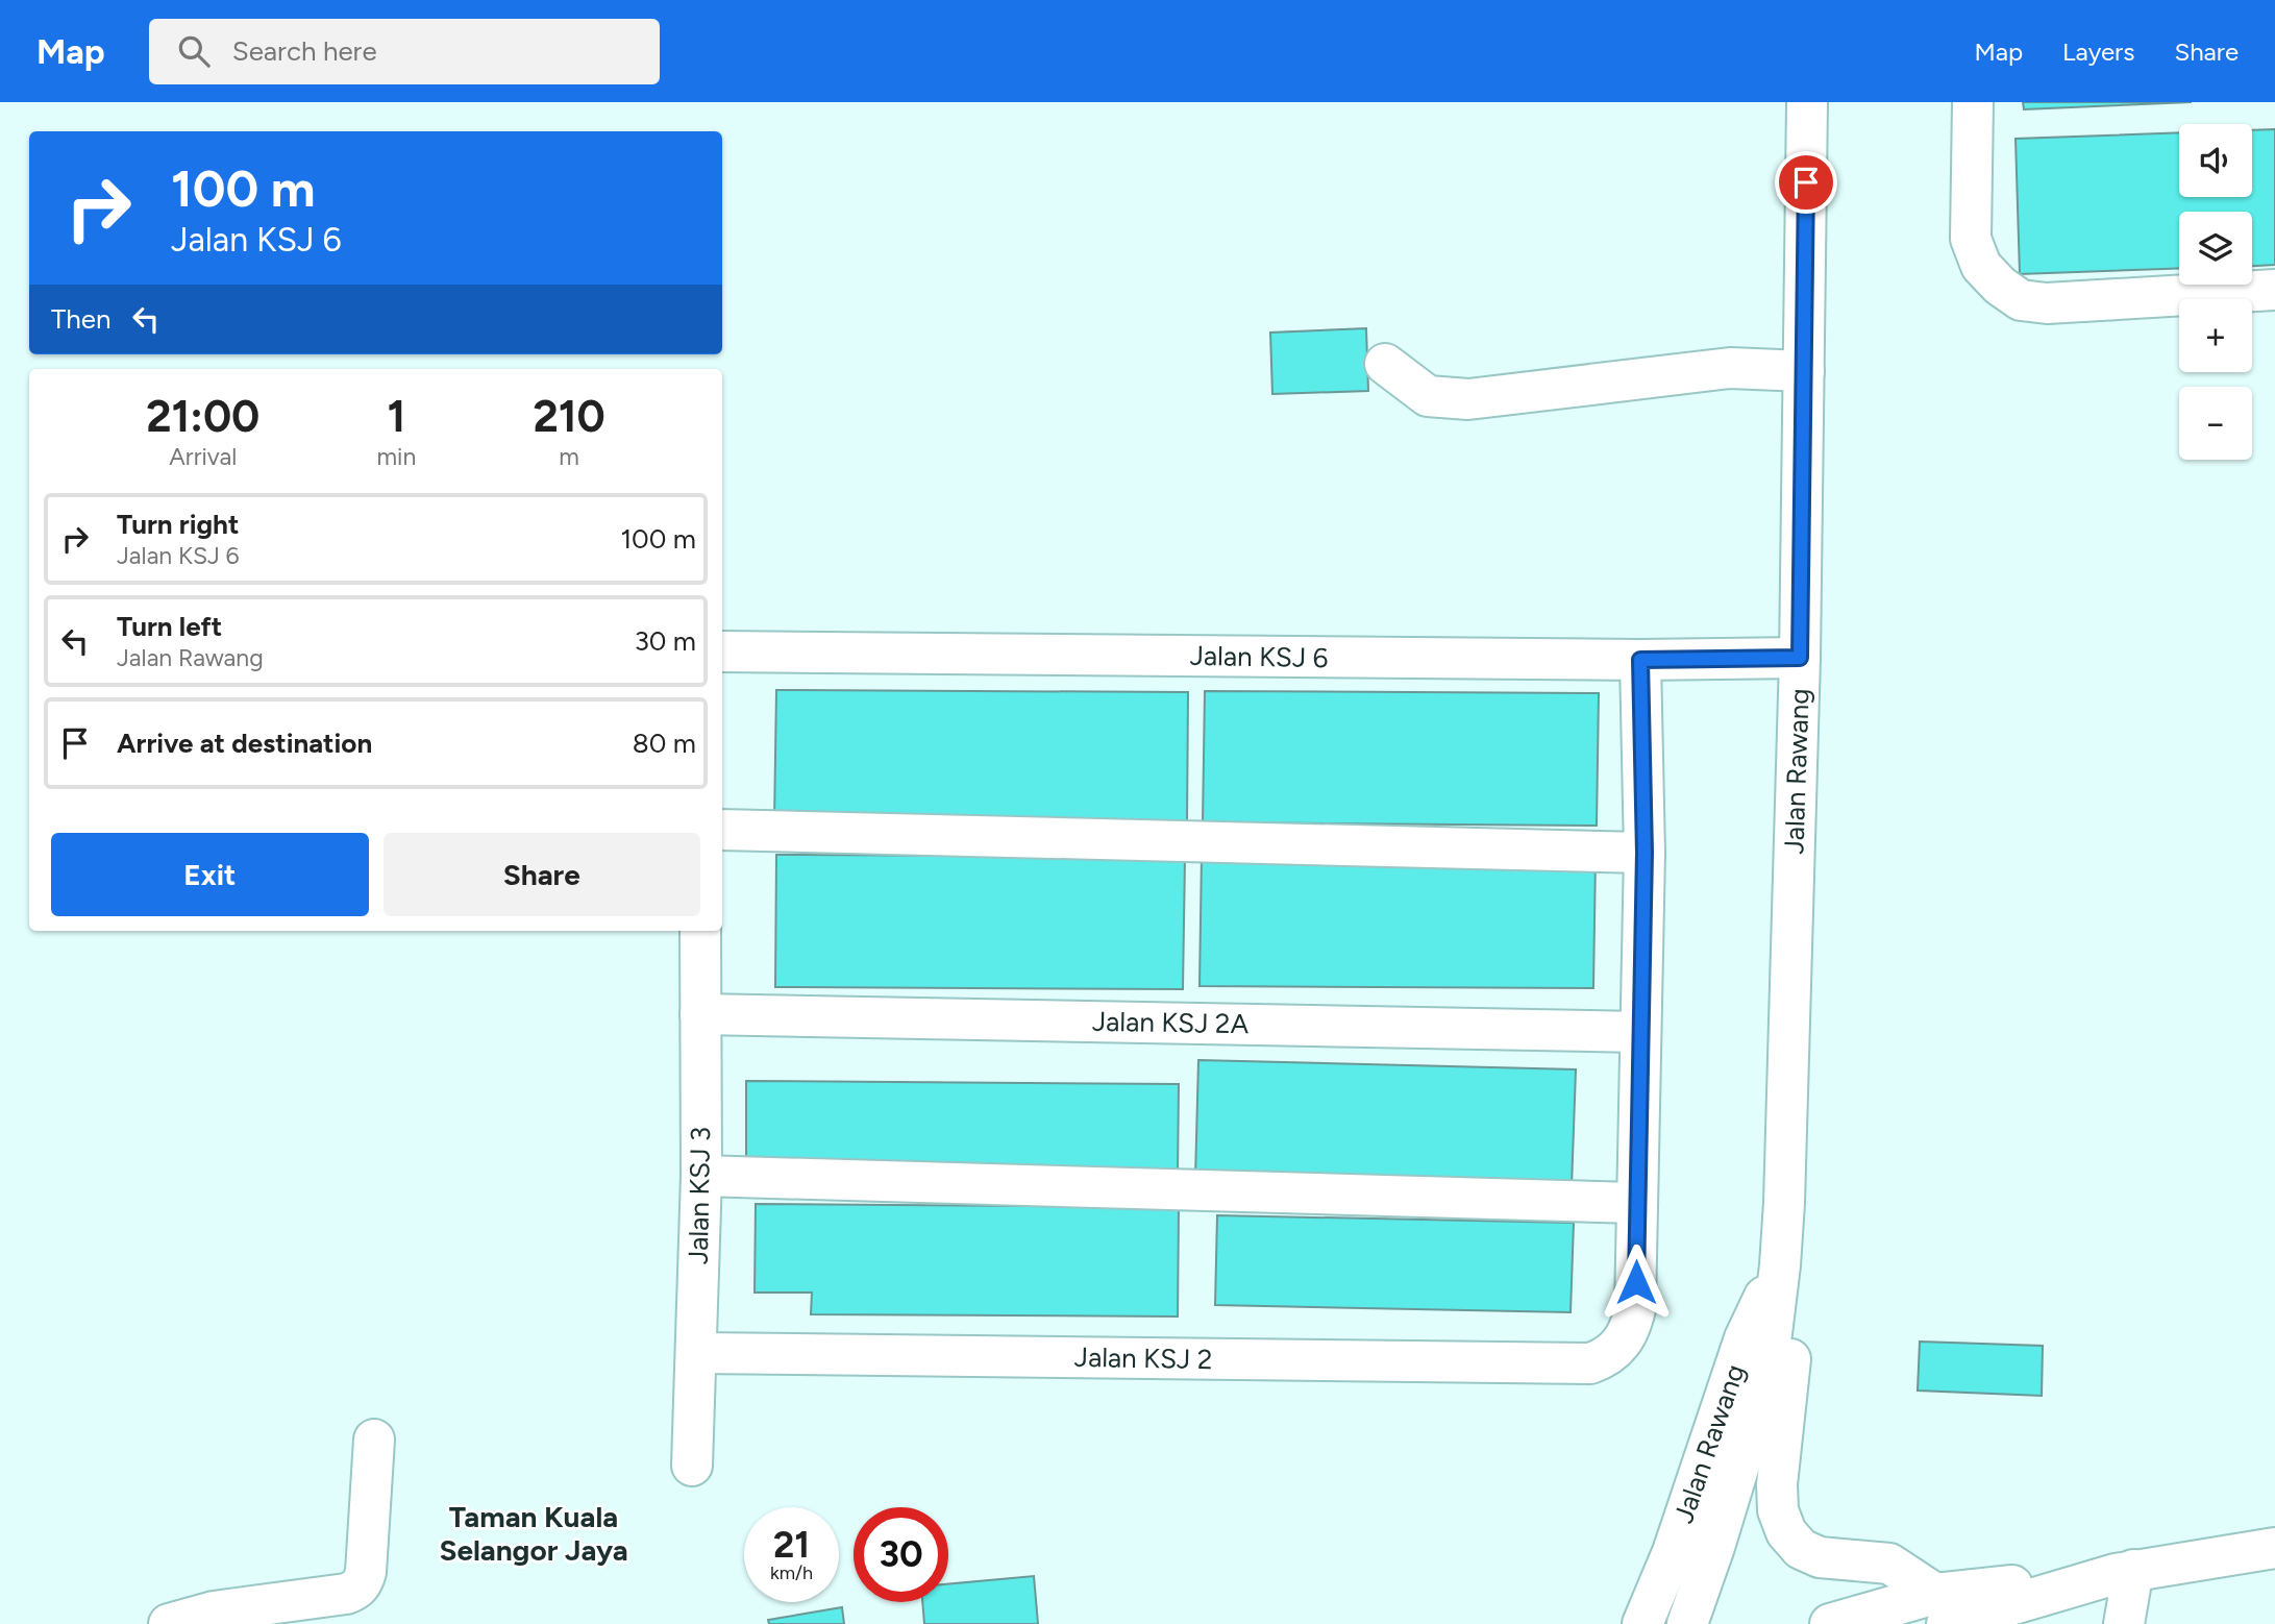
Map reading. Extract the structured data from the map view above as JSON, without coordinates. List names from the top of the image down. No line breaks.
{"streets":{"street":["Jalan KSJ 6","Jalan Rawang","Jalan KSJ 2A","Jalan KSJ 3","Jalan KSJ 2"]},"crossings":[["Jalan KSJ 6","Jalan Rawang"],["Jalan KSJ 2A","Jalan KSJ 3"],["Jalan KSJ 3","Jalan KSJ 2"]],"districts":["Taman Kuala Selangor Jaya"],"page":{"header":"Map","search":"Search here","nav":["Map","Layers","Share"],"map_buttons":["+","−"],"turn":["100 m","Jalan KSJ 6"],"then":"Then","eta":["21:00","Arrival","1","min","210","m"],"list":[{"name":"Turn right","note":"Jalan KSJ 6","value":"100 m"},{"name":"Turn left","note":"Jalan Rawang","value":"30 m"},{"name":"Arrive at destination","value":"80 m"}],"buttons":["Exit","Share"],"speed":"21 km/h","limit":"30"}}
